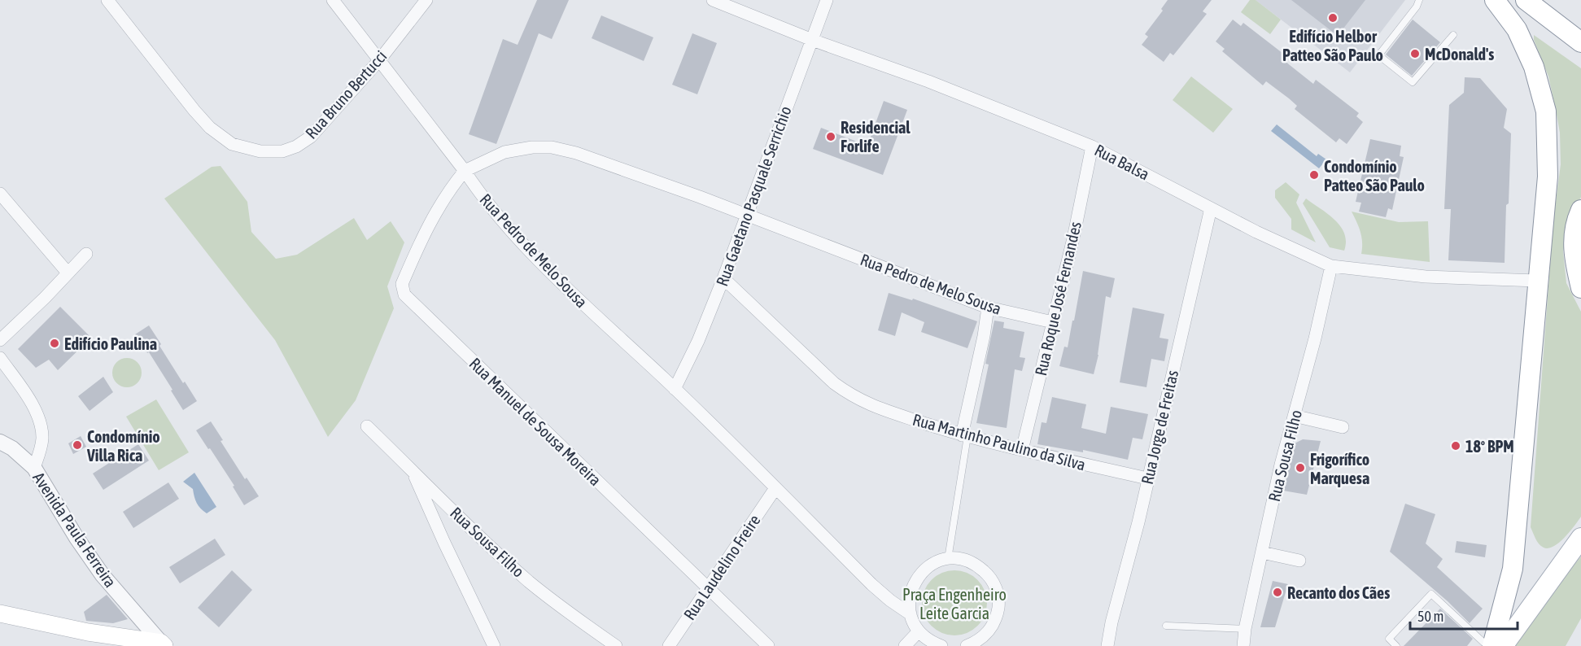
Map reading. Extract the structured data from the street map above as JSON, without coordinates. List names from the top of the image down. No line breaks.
{"streets":{"street":["Rua Bruno Bertucci","Rua Balsa","Rua Gaetano Pasquale Serrichio","Rua Pedro de Melo Sousa","Rua Roque José Fernandes","Rua Manuel de Sousa Moreira","Rua Jorge de Freitas","Rua Martinho Paulino da Silva","Rua Sousa Filho","Avenida Paula Ferreira","Rua Laudelino Freire"]},"crossings":[["Rua Balsa","Rua Gaetano Pasquale Serrichio"],["Rua Balsa","Rua Roque José Fernandes"],["Rua Balsa","Rua Jorge de Freitas"],["Rua Balsa","Rua Sousa Filho"],["Rua Gaetano Pasquale Serrichio","Rua Pedro de Melo Sousa"],["Rua Gaetano Pasquale Serrichio","Rua Martinho Paulino da Silva"],["Rua Pedro de Melo Sousa","Rua Roque José Fernandes"],["Rua Pedro de Melo Sousa","Rua Manuel de Sousa Moreira"],["Rua Pedro de Melo Sousa","Rua Laudelino Freire"],["Rua Roque José Fernandes","Rua Martinho Paulino da Silva"],["Rua Manuel de Sousa Moreira","Rua Laudelino Freire"],["Rua Jorge de Freitas","Rua Martinho Paulino da Silva"]],"parks":["Praça Engenheiro Leite Garcia"],"places":["Edifício Helbor Patteo São Paulo","McDonald's","Residencial Forlife","Condomínio Patteo São Paulo","Edifício Paulina","Condomínio Villa Rica","18º BPM","Frigorífico Marquesa","Recanto dos Cães"],"scale_bar":"50 m"}
